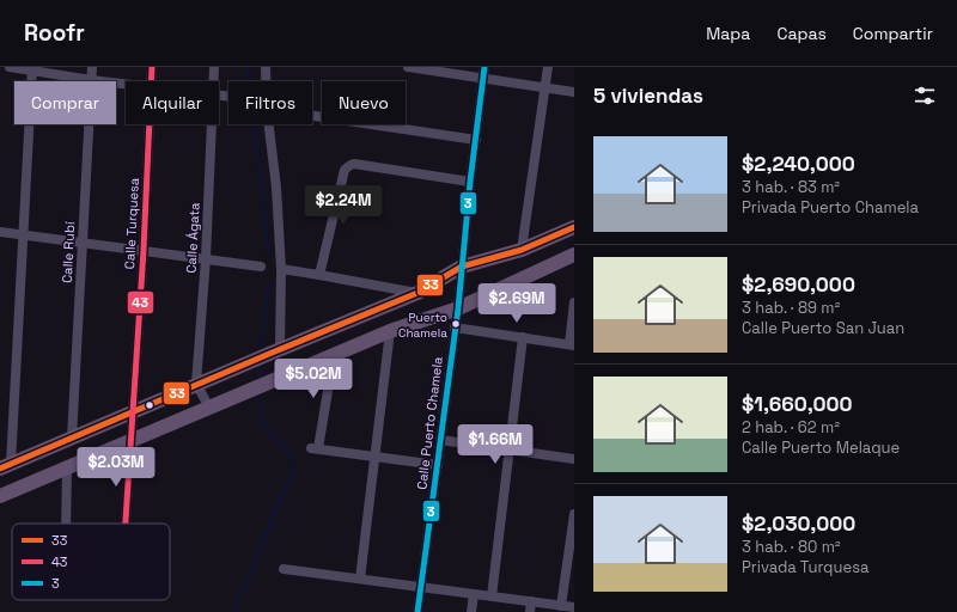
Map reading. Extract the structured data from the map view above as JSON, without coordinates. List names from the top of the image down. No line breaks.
{"streets":{"street":["Calle Turquesa","Calle Ágata","Calle Rubí","Calle Puerto Chamela"]},"places":["Puerto Chamela"],"lines":["transit line 43","transit line 3","transit line 33"],"legend":["33","43","3"],"page":{"header":"Roofr","nav":["Mapa","Capas","Compartir"],"heading":"5 viviendas","chip":["Comprar","Alquilar","Filtros","Nuevo"],"list":[{"name":"$2,240,000","note":"3 hab. · 83 m² · Privada Puerto Chamela"},{"name":"$2,690,000","note":"3 hab. · 89 m² · Calle Puerto San Juan"},{"name":"$1,660,000","note":"2 hab. · 62 m² · Calle Puerto Melaque"},{"name":"$2,030,000","note":"3 hab. · 80 m² · Privada Turquesa"}],"price":["$2.24M","$2.69M","$5.02M","$1.66M","$2.03M"]}}
